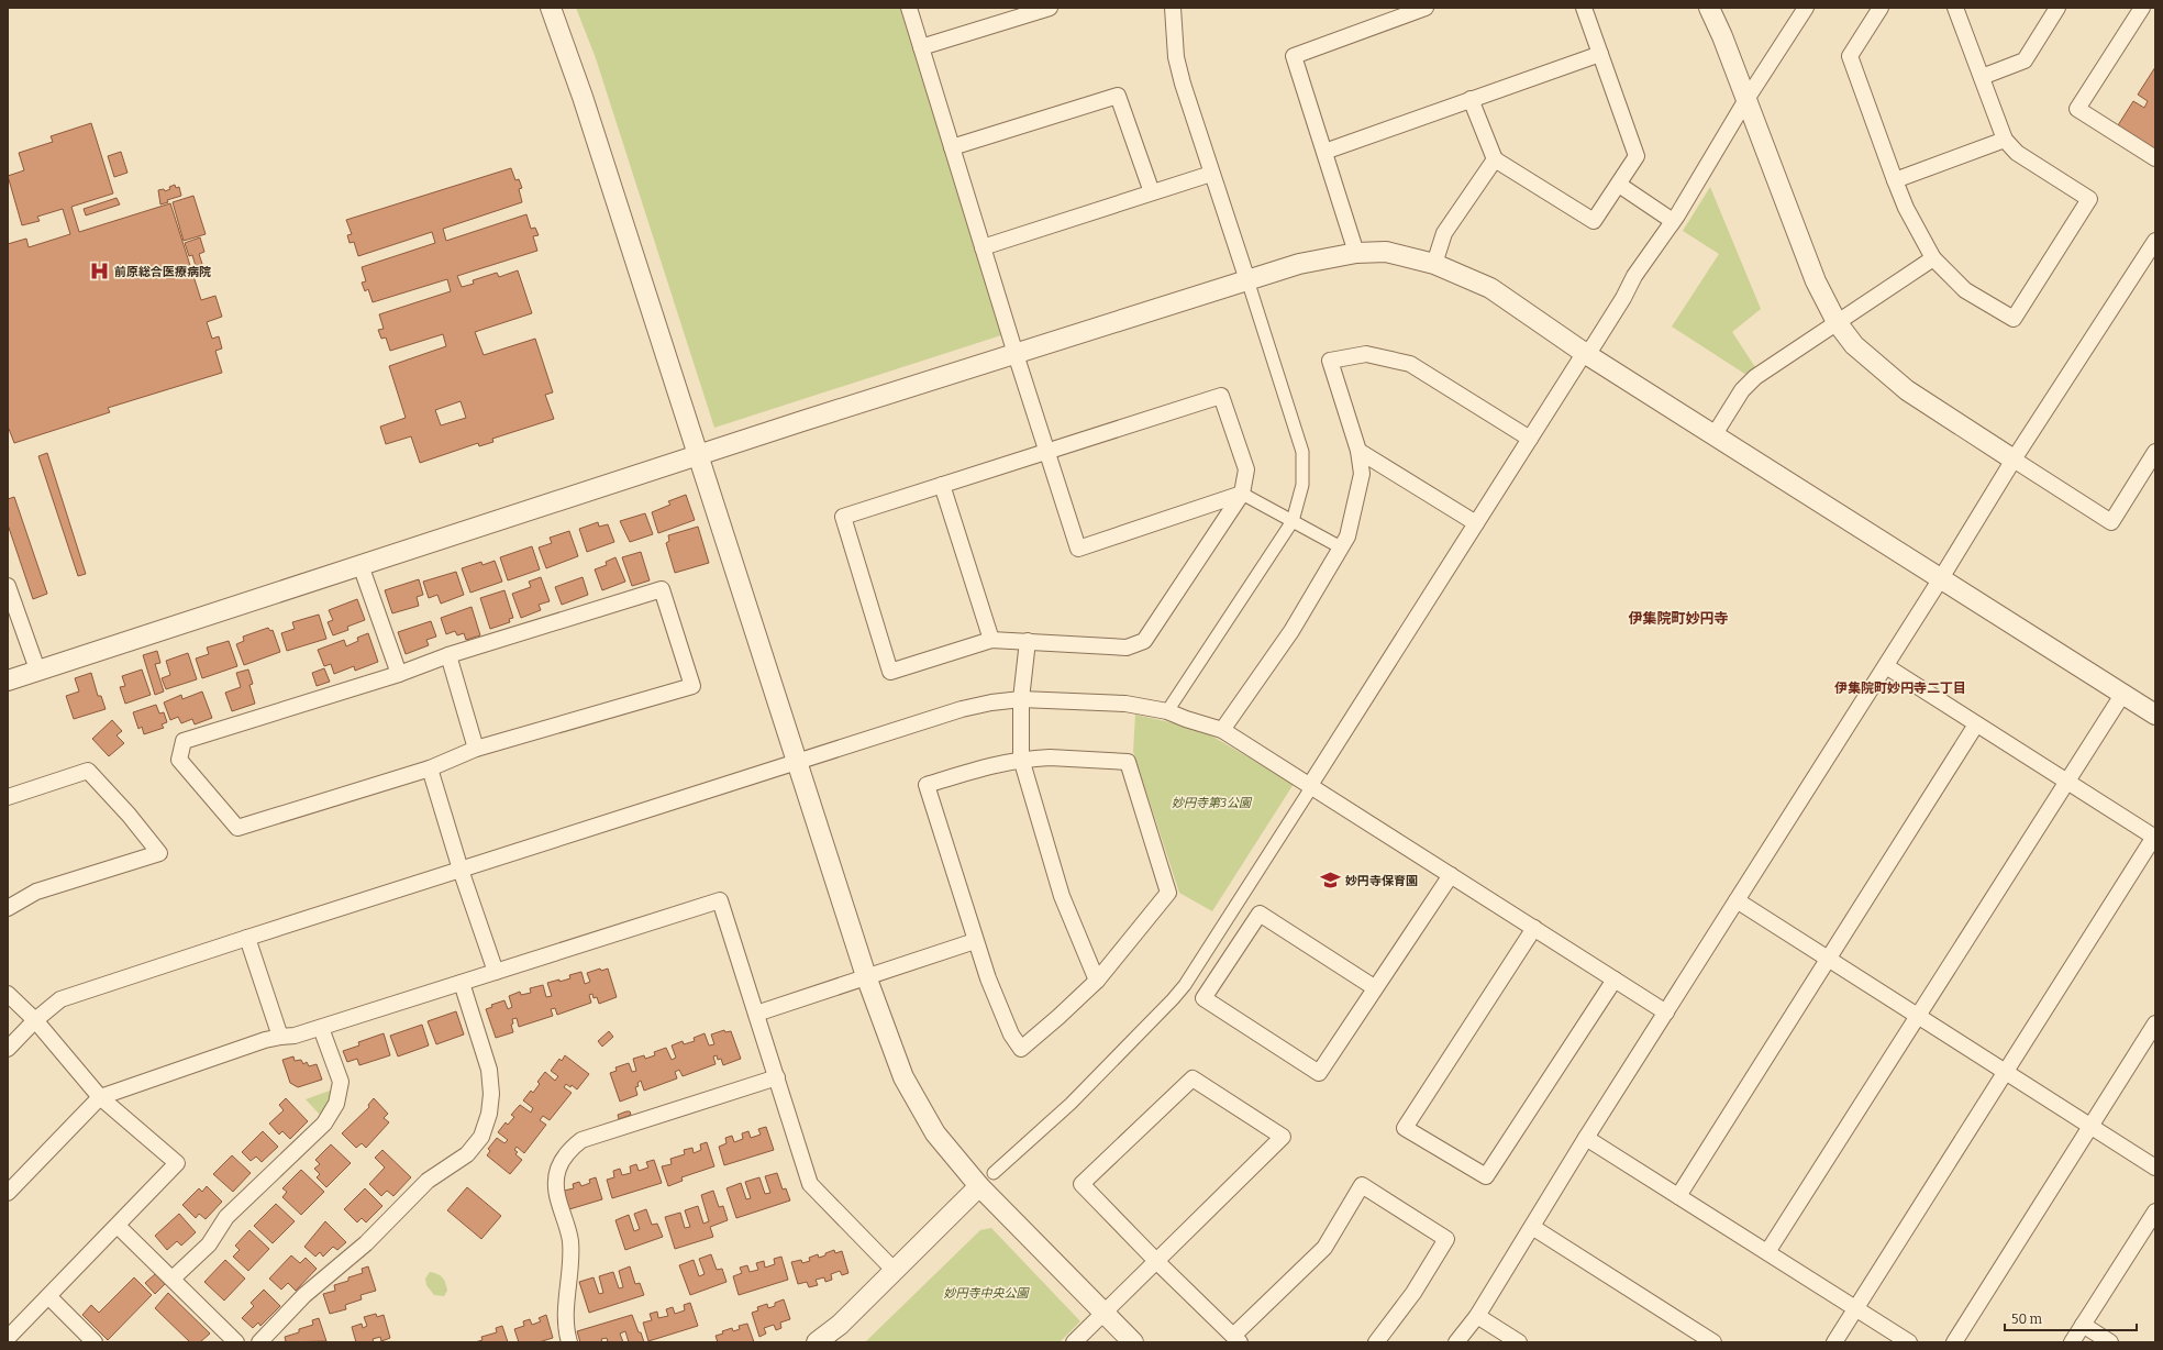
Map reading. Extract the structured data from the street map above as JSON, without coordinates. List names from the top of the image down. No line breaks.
{"districts":["伊集院町妙円寺","伊集院町妙円寺二丁目"],"parks":["妙円寺第3公園","妙円寺中央公園"],"places":{"hospital":["前原総合医療病院"],"school or university":["妙円寺保育園"]},"scale_bar":"50 m"}
